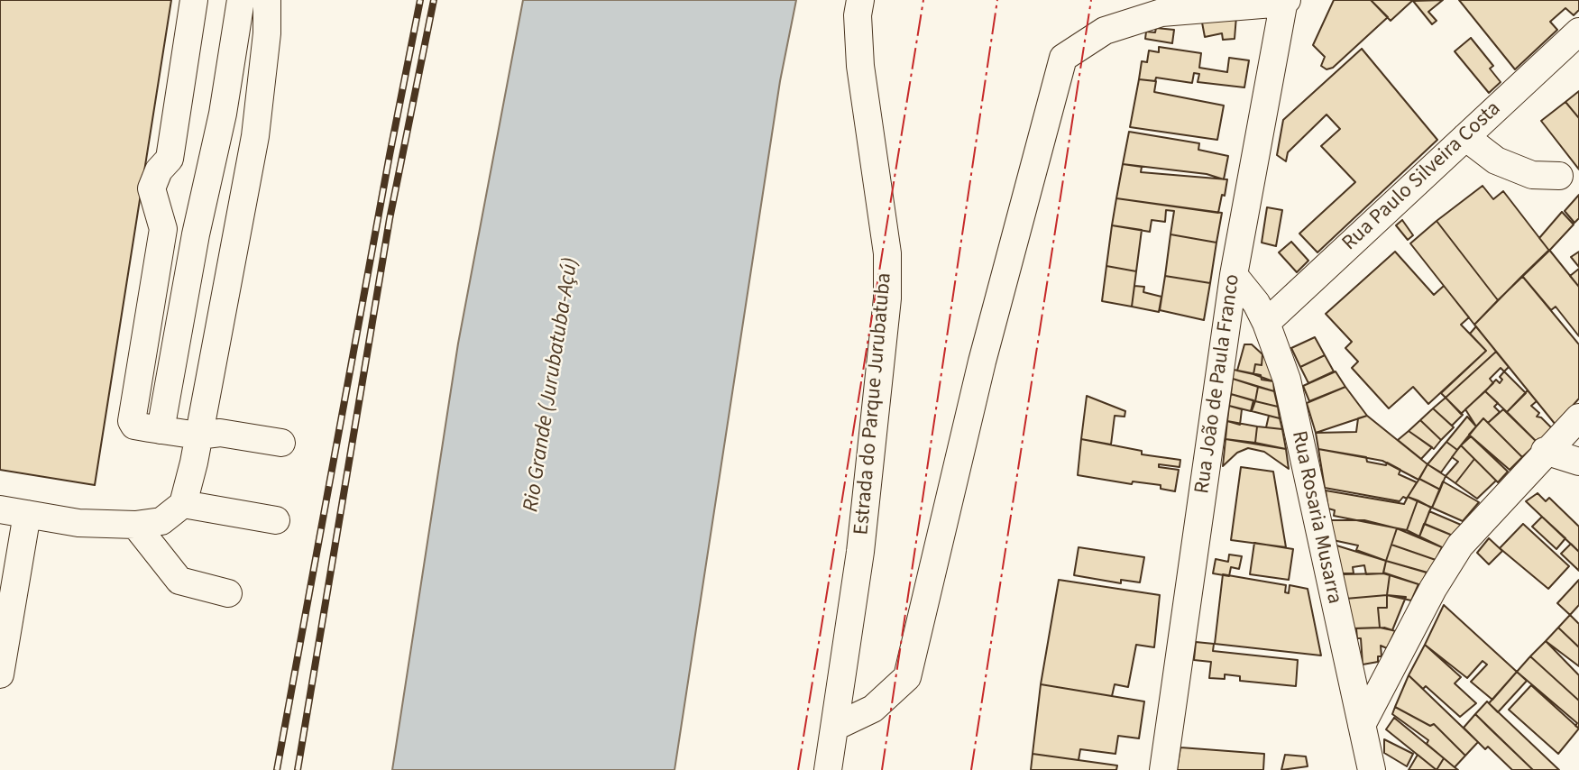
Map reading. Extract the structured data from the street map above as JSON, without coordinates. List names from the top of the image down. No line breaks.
{"streets":{"street":["Rua Paulo Silveira Costa","Rua João de Paula Franco","Estrada do Parque Jurubatuba","Rua Rosaria Musarra"]},"crossings":[["Rua Paulo Silveira Costa","Rua Rosaria Musarra"],["Rua João de Paula Franco","Rua Rosaria Musarra"]],"water":["Rio Grande (Jurubatuba-Açú)"]}
